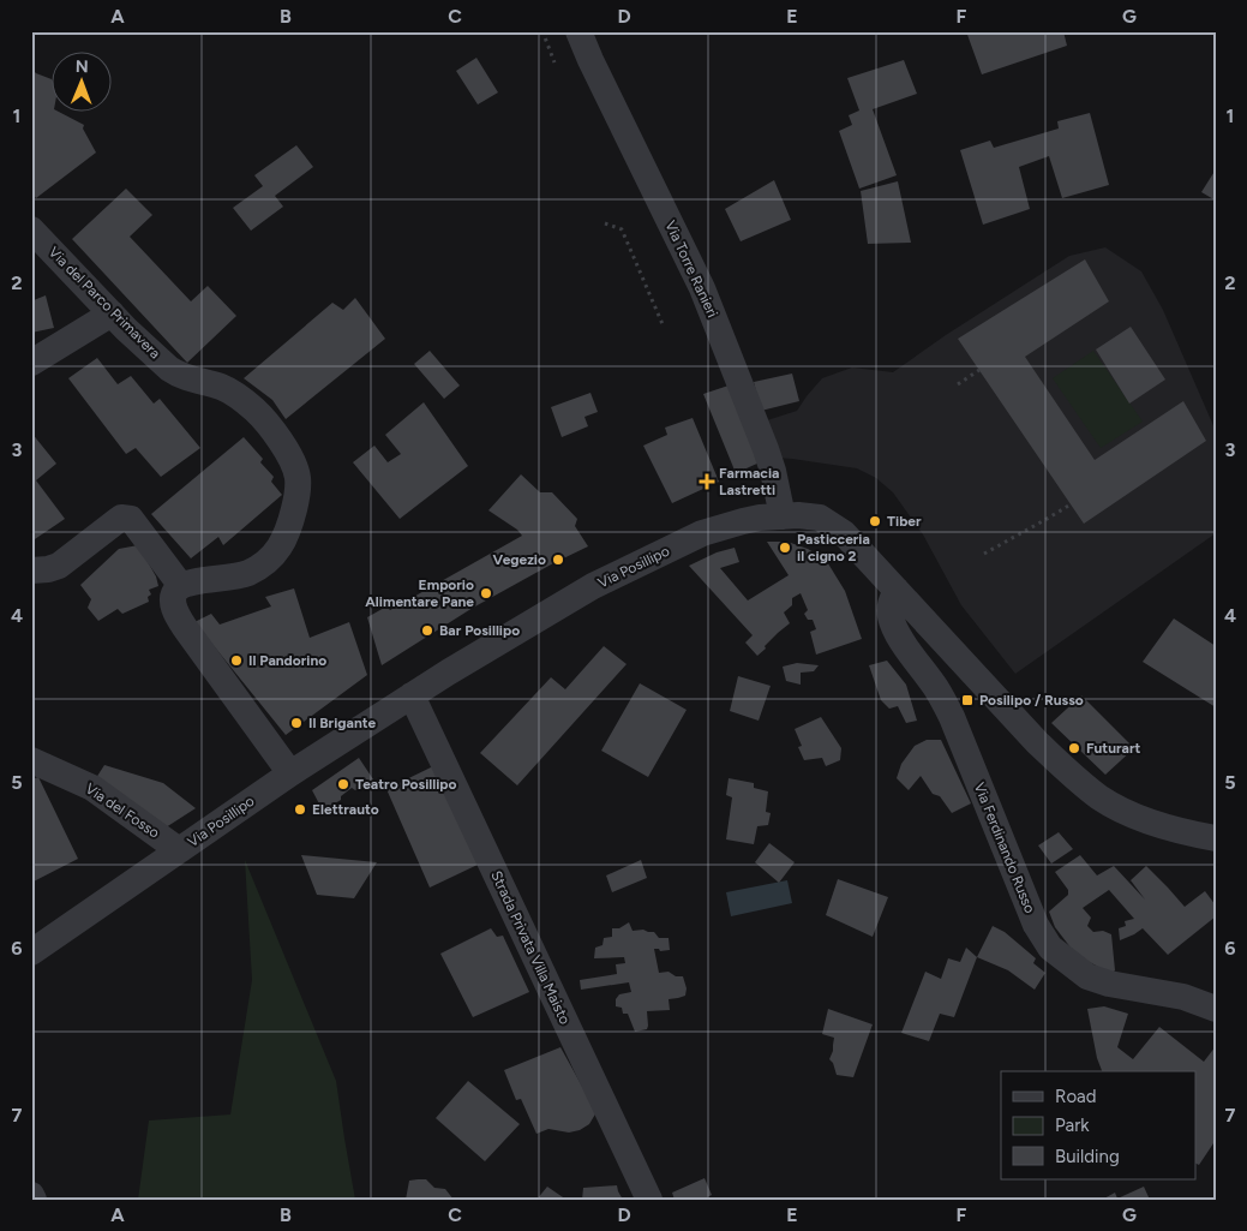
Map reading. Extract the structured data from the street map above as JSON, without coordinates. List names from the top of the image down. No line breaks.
{"streets":{"street":["Via Torre Ranieri","Via del Parco Primavera","Via Posillipo","Via del Fosso","Via Ferdinando Russo","Strada Privata Villa Maisto"]},"crossings":[["Via Torre Ranieri","Via Posillipo"],["Via Posillipo","Via del Fosso"],["Via Posillipo","Via Ferdinando Russo"],["Via Posillipo","Strada Privata Villa Maisto"]],"places":{"health":["Farmacia Lastretti"],"other":["Tiber","Pasticceria il cigno 2","Vegezio","Emporio Alimentare Pane","Bar Posillipo","Il Pandorino","Il Brigante","Futurart","Teatro Posillipo","Elettrauto"],"transit":["Posilipo / Russo"]},"legend":["Road","Park","Building"],"north":"top","grid":{"columns":["A","B","C","D","E","F","G"],"rows":["1","2","3","4","5","6","7"]}}
